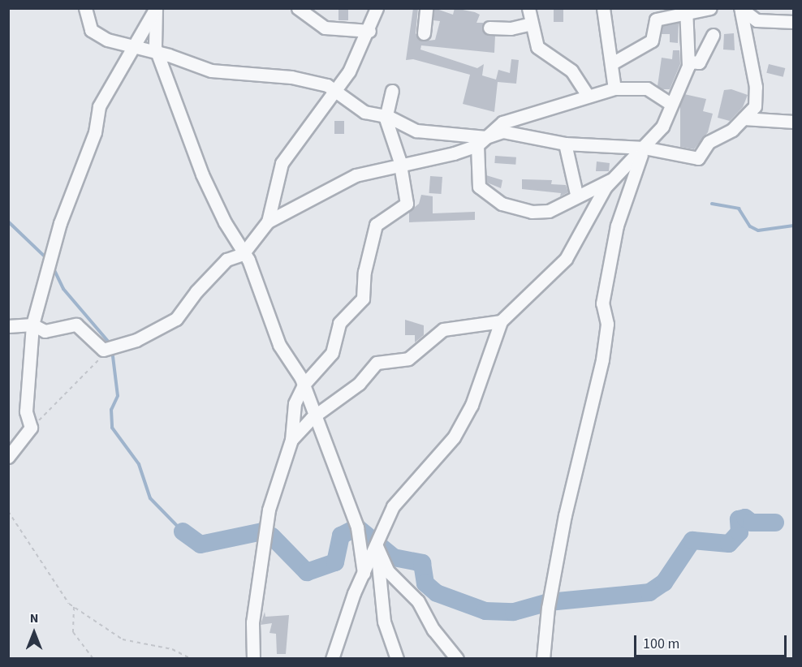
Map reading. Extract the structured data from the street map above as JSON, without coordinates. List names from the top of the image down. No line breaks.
{"scale_bar":"100 m","north":"top"}
